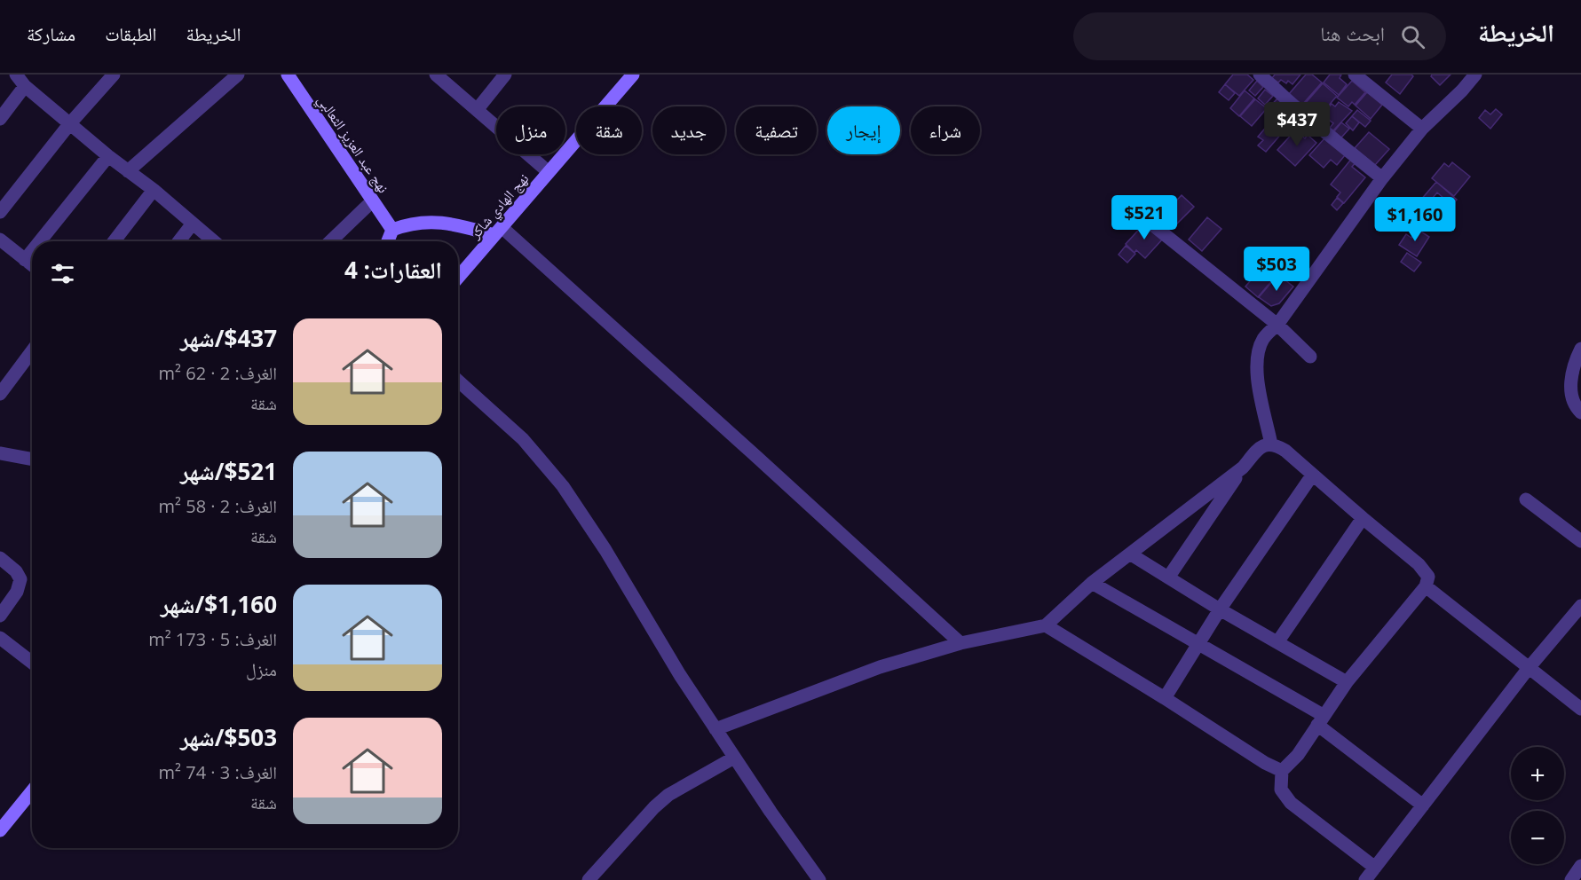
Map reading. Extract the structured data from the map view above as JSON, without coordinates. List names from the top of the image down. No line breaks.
{"streets":{"street":["نهج عبد العزيز الثعالبي","نهج الهادي شاكر"]},"page":{"header":"الخريطة","search":"ابحث هنا","nav":["الخريطة","الطبقات","مشاركة"],"price":["$437","$521","$1,160","$503"],"chip":["شراء","إيجار","تصفية","جديد","شقة","منزل"],"heading":"العقارات: 4","list":[{"name":"$437/شهر","note":"الغرف: 2 · 62 m² · شقة"},{"name":"$521/شهر","note":"الغرف: 2 · 58 m² · شقة"},{"name":"$1,160/شهر","note":"الغرف: 5 · 173 m² · منزل"},{"name":"$503/شهر","note":"الغرف: 3 · 74 m² · شقة"}],"map_buttons":["+","−"]}}
